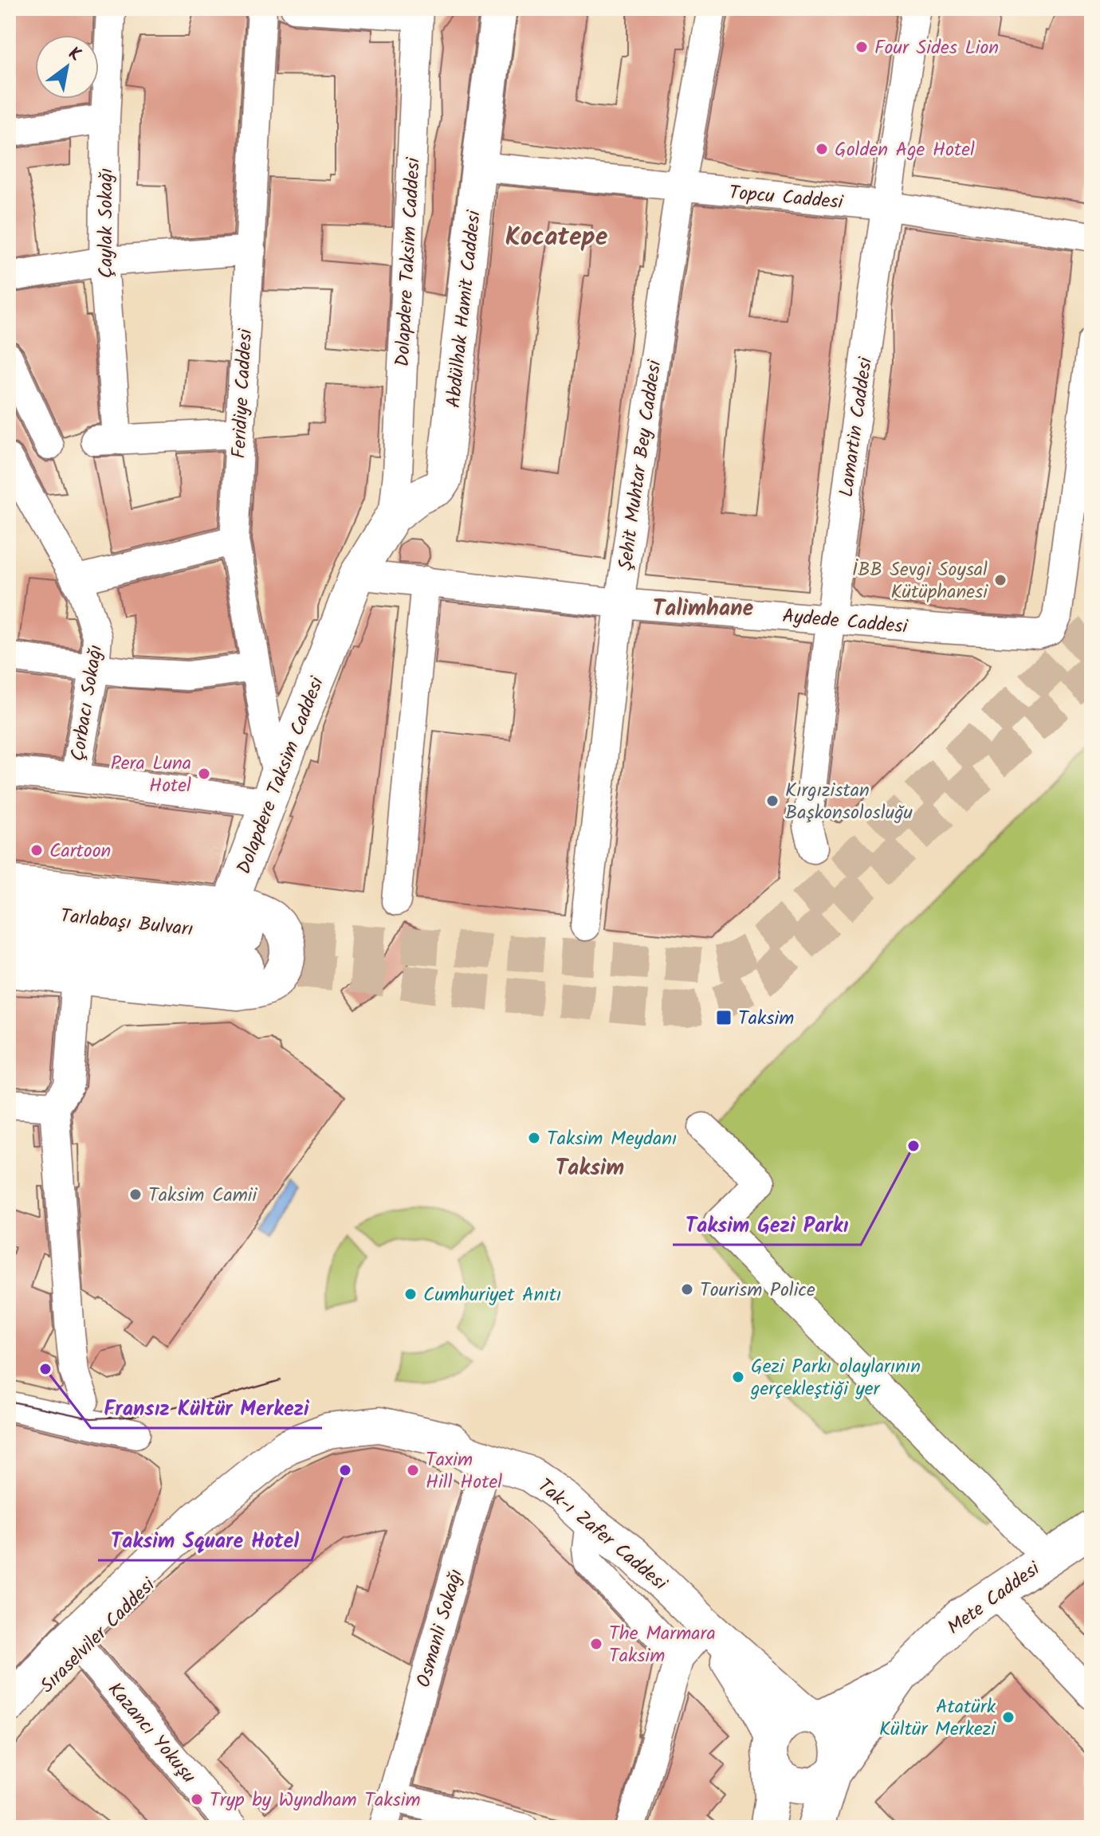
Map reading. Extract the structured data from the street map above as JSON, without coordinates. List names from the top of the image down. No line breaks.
{"streets":{"main road":["Dolapdere Taksim Caddesi","Abdülhak Hamit Caddesi","Tarlabaşı Bulvarı","Tak-ı Zafer Caddesi","Mete Caddesi","Sıraselviler Caddesi"],"street":["Topcu Caddesi","Çaylak Sokağı","Feridiye Caddesi","Lamartin Caddesi","Şehit Muhtar Bey Caddesi","Aydede Caddesi","Çorbacı Sokağı","Osmanli Sokağı","Kazancı Yokuşu"]},"crossings":[["Topcu Caddesi","Abdülhak Hamit Caddesi"],["Topcu Caddesi","Lamartin Caddesi"],["Topcu Caddesi","Şehit Muhtar Bey Caddesi"],["Dolapdere Taksim Caddesi","Abdülhak Hamit Caddesi"],["Dolapdere Taksim Caddesi","Feridiye Caddesi"],["Dolapdere Taksim Caddesi","Aydede Caddesi"],["Dolapdere Taksim Caddesi","Tarlabaşı Bulvarı"],["Abdülhak Hamit Caddesi","Aydede Caddesi"],["Lamartin Caddesi","Aydede Caddesi"],["Şehit Muhtar Bey Caddesi","Aydede Caddesi"],["Tak-ı Zafer Caddesi","Osmanli Sokağı"],["Tak-ı Zafer Caddesi","Sıraselviler Caddesi"],["Osmanli Sokağı","Sıraselviler Caddesi"],["Sıraselviler Caddesi","Kazancı Yokuşu"]],"districts":["Kocatepe","Talimhane","Taksim"],"places":{"other":["Four Sides Lion","Golden Age Hotel","İBB Sevgi Soysal Kütüphanesi","Pera Luna Hotel","Kırgızistan Başkonsolosluğu","Cartoon","Taksim Meydanı","Taksim Gezi Parkı","Taksim Camii","Tourism Police","Cumhuriyet Anıtı","Fransız Kültür Merkezi","Gezi Parkı olaylarının gerçekleştiği yer","Taksim Square Hotel","Taxim Hill Hotel","The Marmara Taksim","Atatürk Kültür Merkezi","Tryp by Wyndham Taksim"],"transit":["Taksim"]},"north":"top right"}
